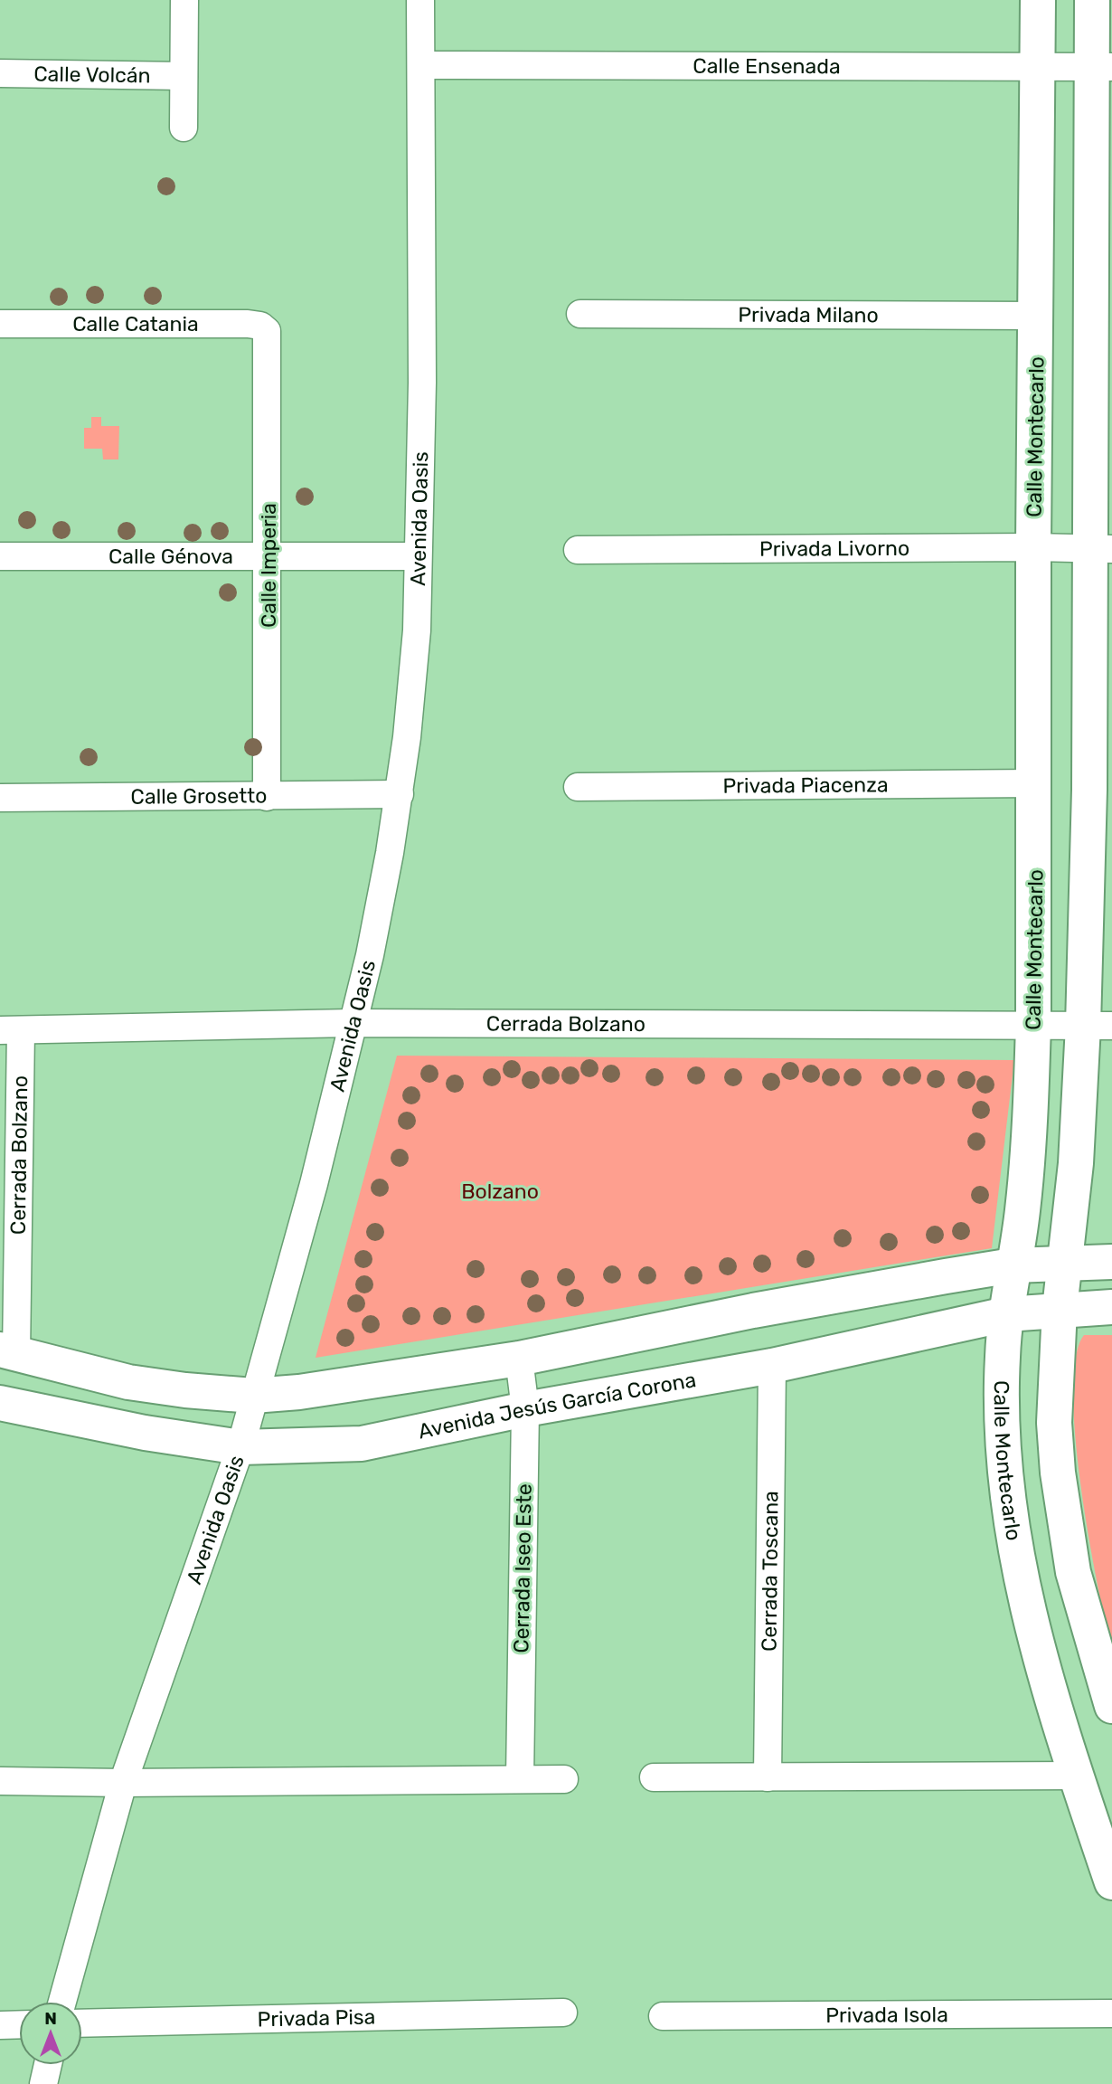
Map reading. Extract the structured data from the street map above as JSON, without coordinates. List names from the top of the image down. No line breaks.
{"streets":{"street":["Calle Ensenada","Calle Volcán","Privada Milano","Calle Catania","Calle Montecarlo","Avenida Oasis","Privada Livorno","Calle Génova","Calle Imperia","Privada Piacenza","Calle Grosetto","Cerrada Bolzano","Avenida Jesús García Corona","Cerrada Iseo Este","Cerrada Toscana","Privada Isola","Privada Pisa"]},"crossings":[["Calle Ensenada","Calle Montecarlo"],["Calle Ensenada","Avenida Oasis"],["Privada Milano","Calle Montecarlo"],["Calle Catania","Calle Imperia"],["Calle Montecarlo","Privada Livorno"],["Calle Montecarlo","Privada Piacenza"],["Calle Montecarlo","Cerrada Bolzano"],["Calle Montecarlo","Avenida Jesús García Corona"],["Avenida Oasis","Calle Génova"],["Avenida Oasis","Calle Grosetto"],["Avenida Oasis","Cerrada Bolzano"],["Avenida Oasis","Avenida Jesús García Corona"],["Calle Génova","Calle Imperia"],["Calle Imperia","Calle Grosetto"],["Avenida Jesús García Corona","Cerrada Iseo Este"],["Avenida Jesús García Corona","Cerrada Toscana"]],"parks":["Bolzano"],"north":"top"}
